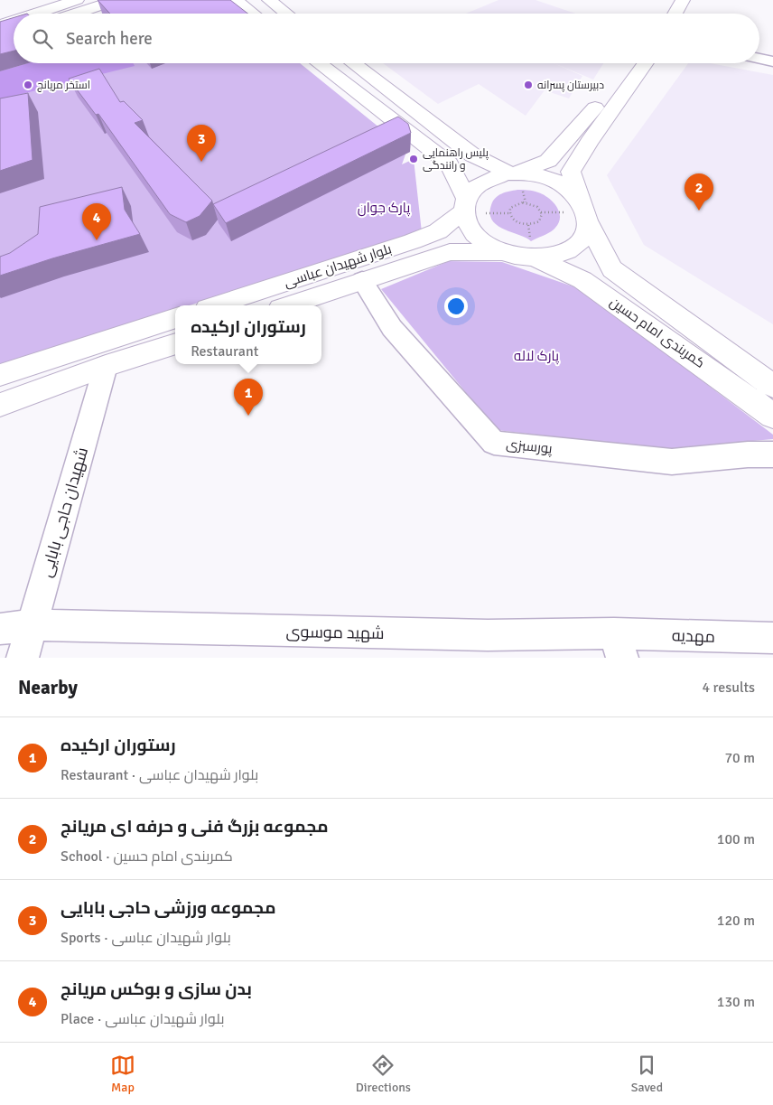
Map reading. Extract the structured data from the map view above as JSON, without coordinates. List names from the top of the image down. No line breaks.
{"streets":{"main road":["بلوار شهیدان عباسی","کمربندی امام حسین"],"street":["پورسبزی","شهیدان حاجی بابایی","شهید موسوی","مهدیه"]},"crossings":[["بلوار شهیدان عباسی","پورسبزی"],["شهیدان حاجی بابایی","شهید موسوی"],["شهید موسوی","مهدیه"]],"parks":["پارک جوان","پارک لاله"],"places":["استخر مریانج","دبیرستان پسرانه","پلیس راهنمایی و رانندگی"],"page":{"search":"Search here","pins":["3","2","4","1"],"popup":["رستوران ارکیده","Restaurant"],"heading":["Nearby","4 results"],"list":[{"mark":"1","name":"رستوران ارکیده","note":"Restaurant · بلوار شهیدان عباسی","value":"70 m"},{"mark":"2","name":"مجموعه بزرگ فنی و حرفه ای مریانج","note":"School · کمربندی امام حسین","value":"100 m"},{"mark":"3","name":"مجموعه ورزشی حاجی بابایی","note":"Sports · بلوار شهیدان عباسی","value":"120 m"},{"mark":"4","name":"بدن سازی و بوکس مریانج","note":"Place · بلوار شهیدان عباسی","value":"130 m"}],"nav":["Map","Directions","Saved"]}}
